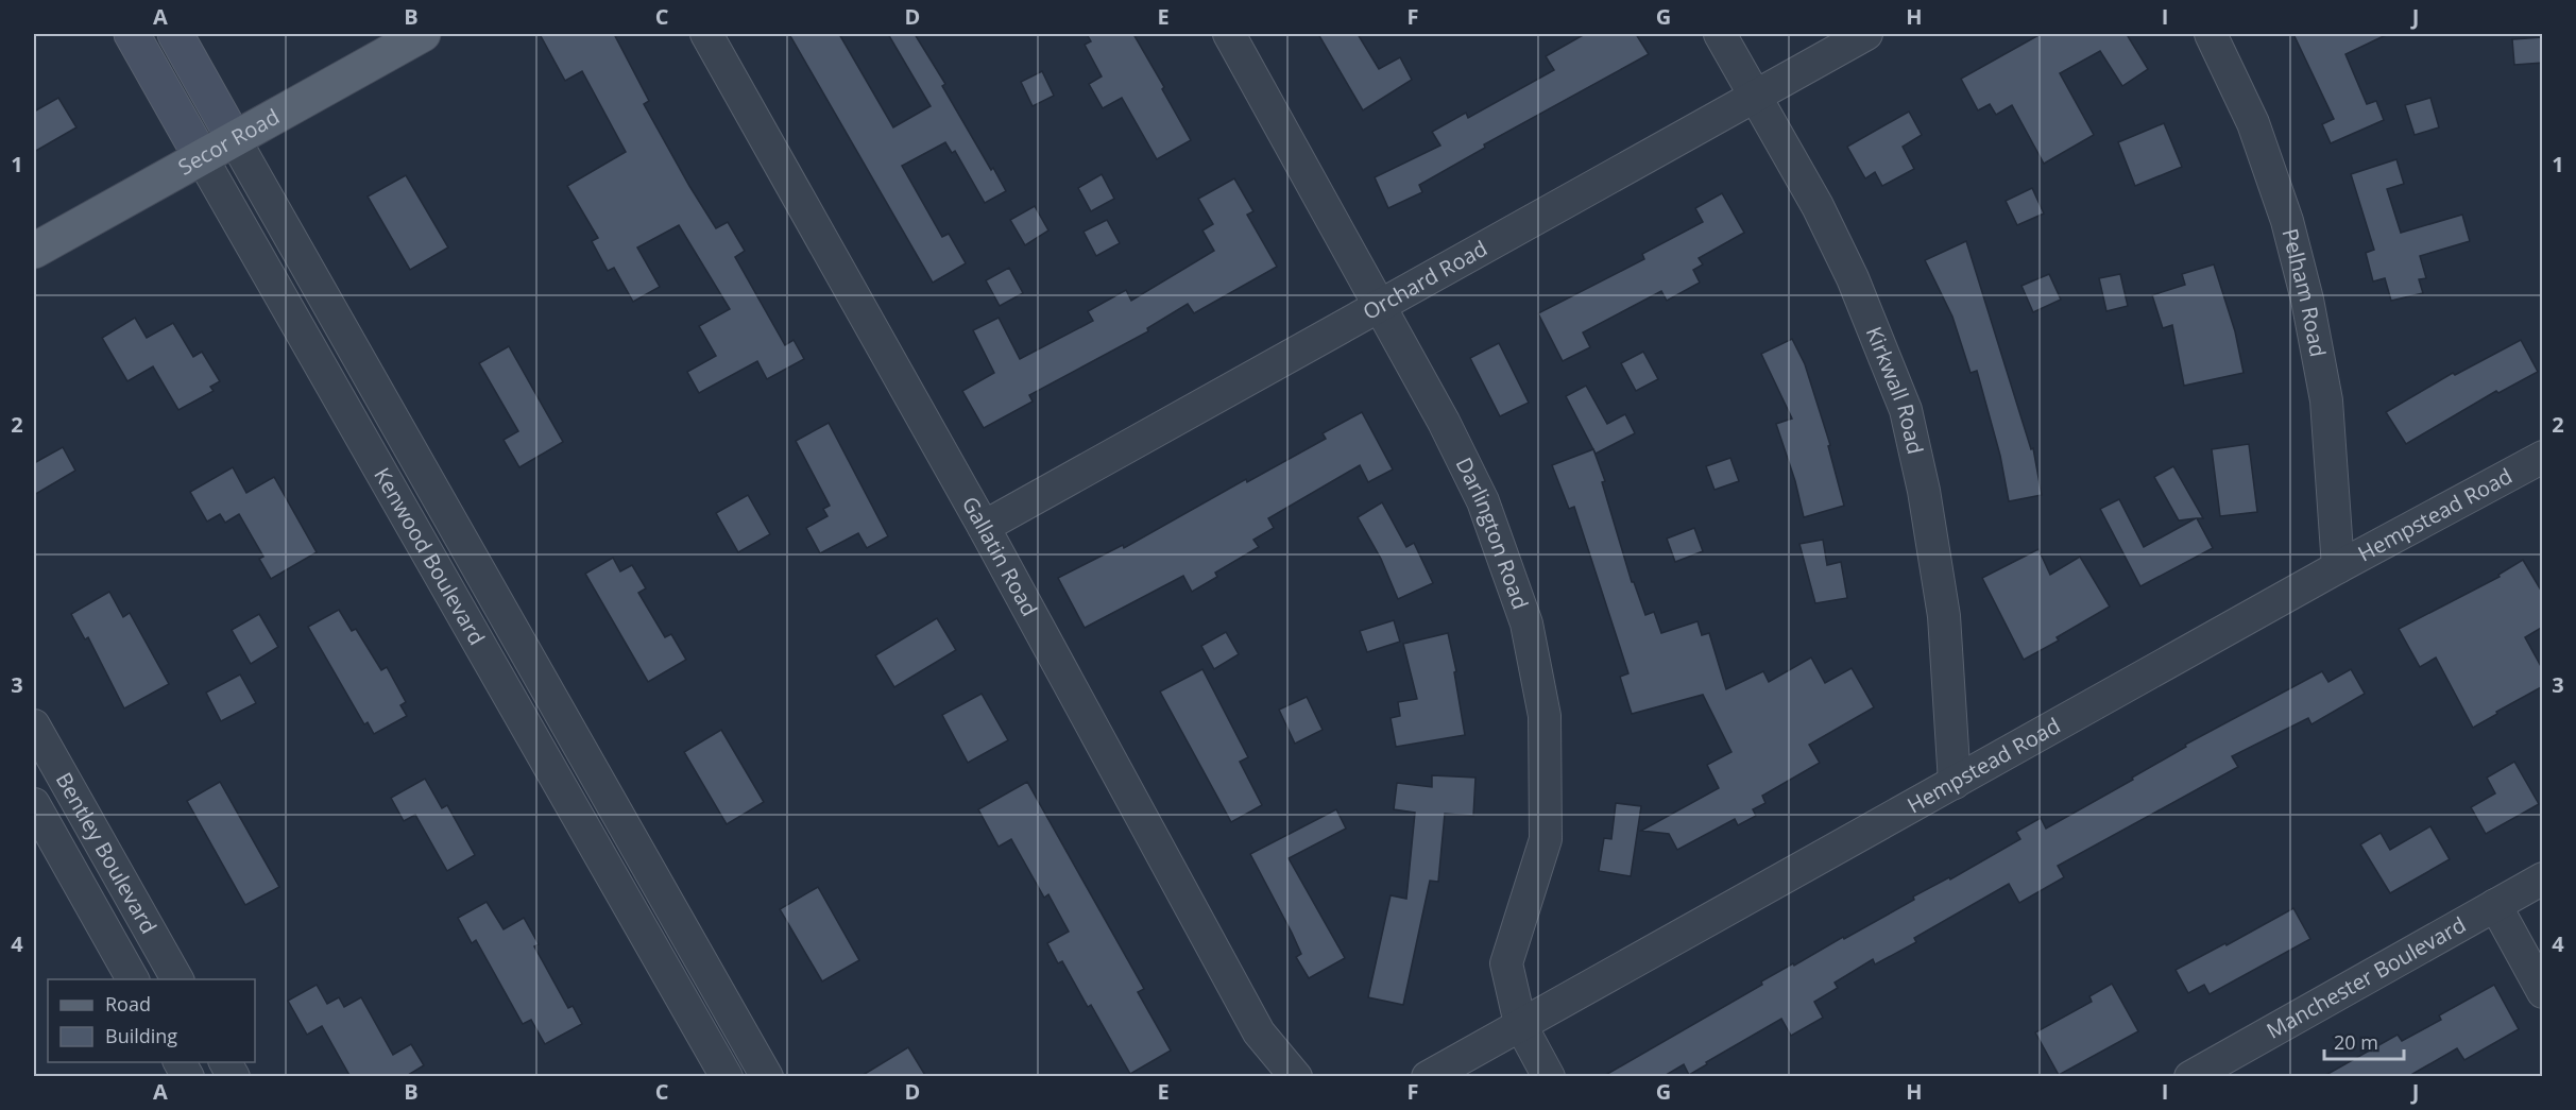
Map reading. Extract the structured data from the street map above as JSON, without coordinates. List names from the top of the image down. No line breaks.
{"streets":{"main road":["Secor Road"],"street":["Orchard Road","Pelham Road","Kirkwall Road","Hempstead Road","Darlington Road","Kenwood Boulevard","Gallatin Road","Bentley Boulevard","Manchester Boulevard"]},"crossings":[["Secor Road","Kenwood Boulevard"],["Orchard Road","Kirkwall Road"],["Orchard Road","Darlington Road"],["Orchard Road","Gallatin Road"],["Pelham Road","Hempstead Road"],["Kirkwall Road","Hempstead Road"],["Hempstead Road","Darlington Road"]],"legend":["Road","Building"],"scale_bar":"20 m","grid":{"columns":["A","B","C","D","E","F","G","H","I","J"],"rows":["1","2","3","4"]}}
